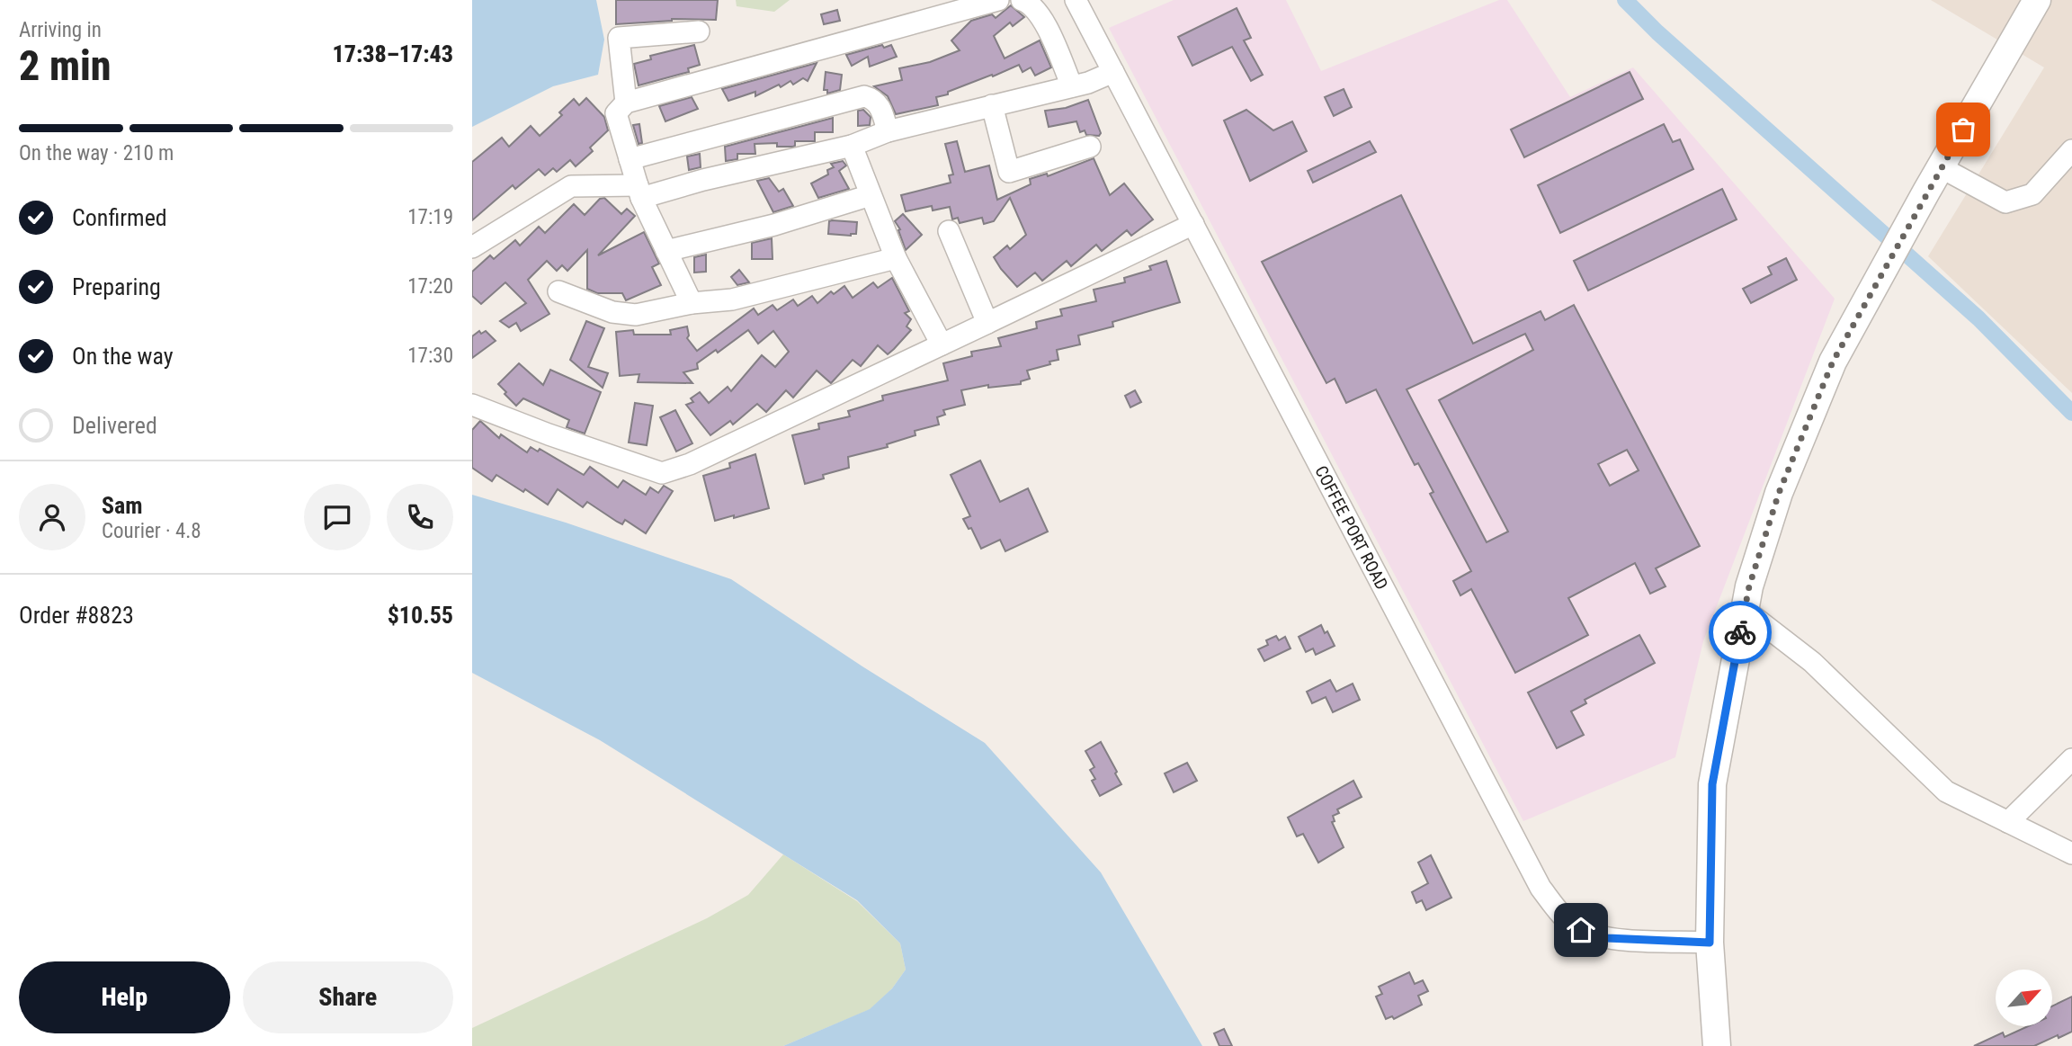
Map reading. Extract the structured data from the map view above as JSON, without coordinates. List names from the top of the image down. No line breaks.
{"streets":{"street":["COFFEE PORT ROAD"]},"north":"top right","page":{"heading":["2 min","Arriving in","17:38–17:43"],"panel":["Sam","Courier · 4.8","Order #8823","$10.55"],"bar":"On the way · 210 m","list":[["Confirmed","17:19"],["Preparing","17:20"],["On the way","17:30"],"Delivered"],"buttons":["Help","Share"]}}
